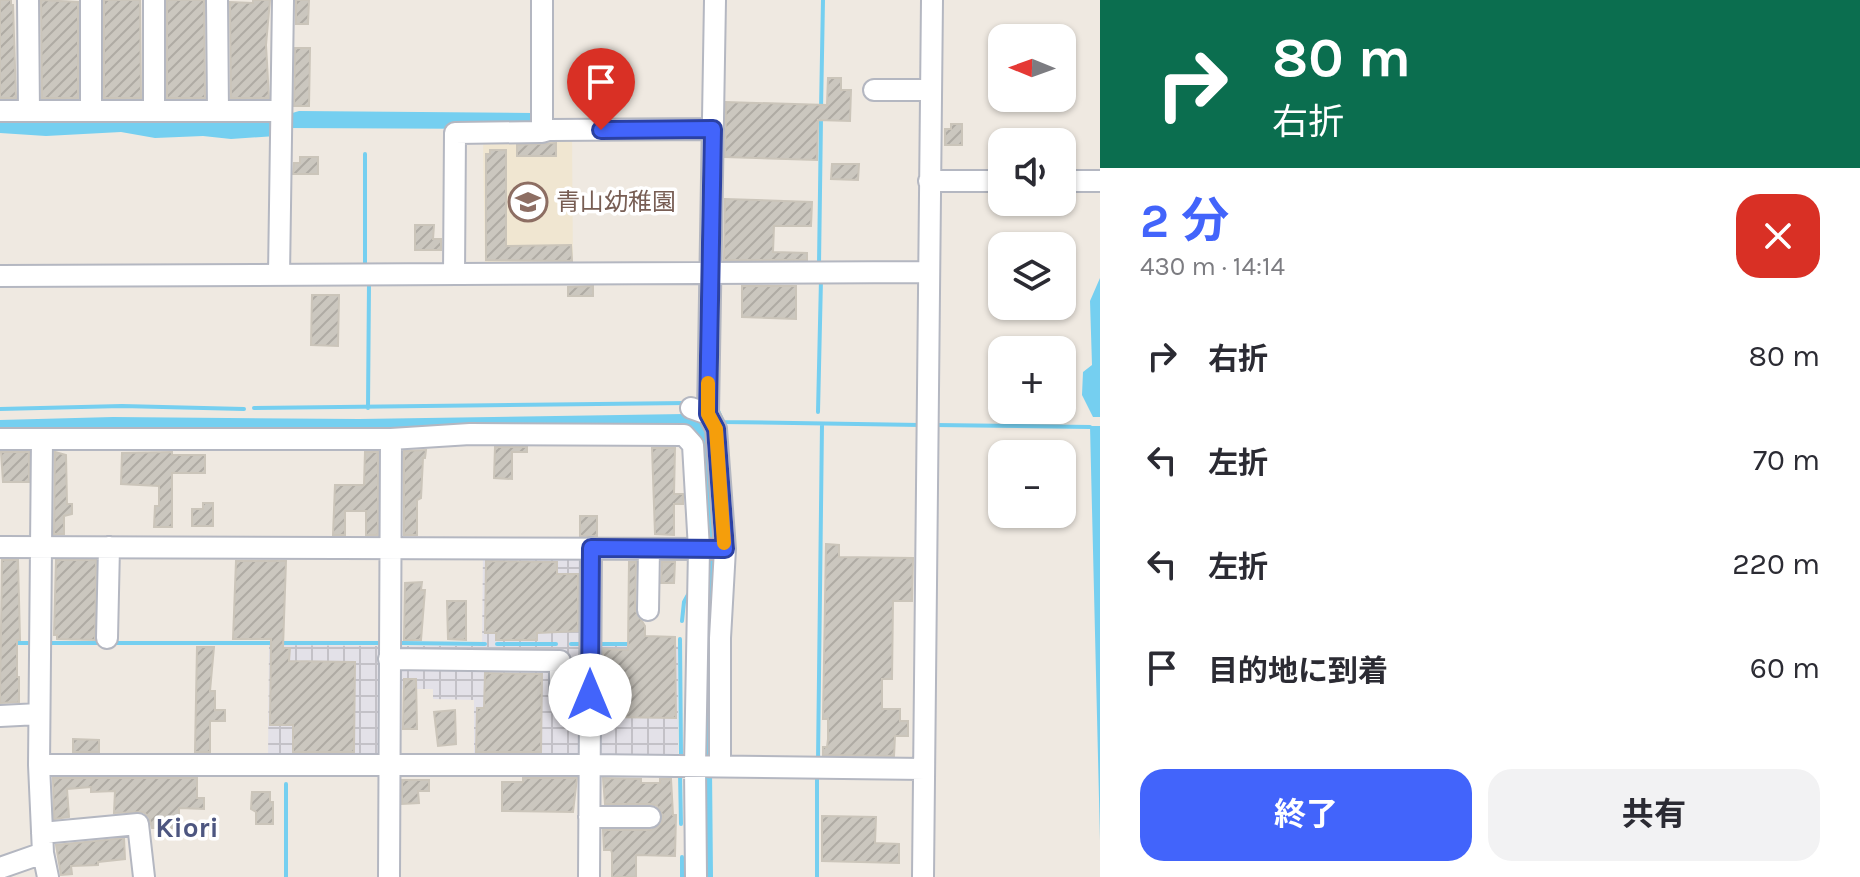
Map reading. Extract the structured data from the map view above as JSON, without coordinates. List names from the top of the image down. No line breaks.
{"districts":["Kiori"],"places":{"school or university":["青山幼稚園"]},"north":"left","page":{"turn":["80 m","右折"],"map_buttons":["+","−"],"heading":["2 分","430 m · 14:14"],"list":[{"name":"右折","value":"80 m"},{"name":"左折","value":"70 m"},{"name":"左折","value":"220 m"},{"name":"目的地に到着","value":"60 m"}],"buttons":["終了","共有"]}}
